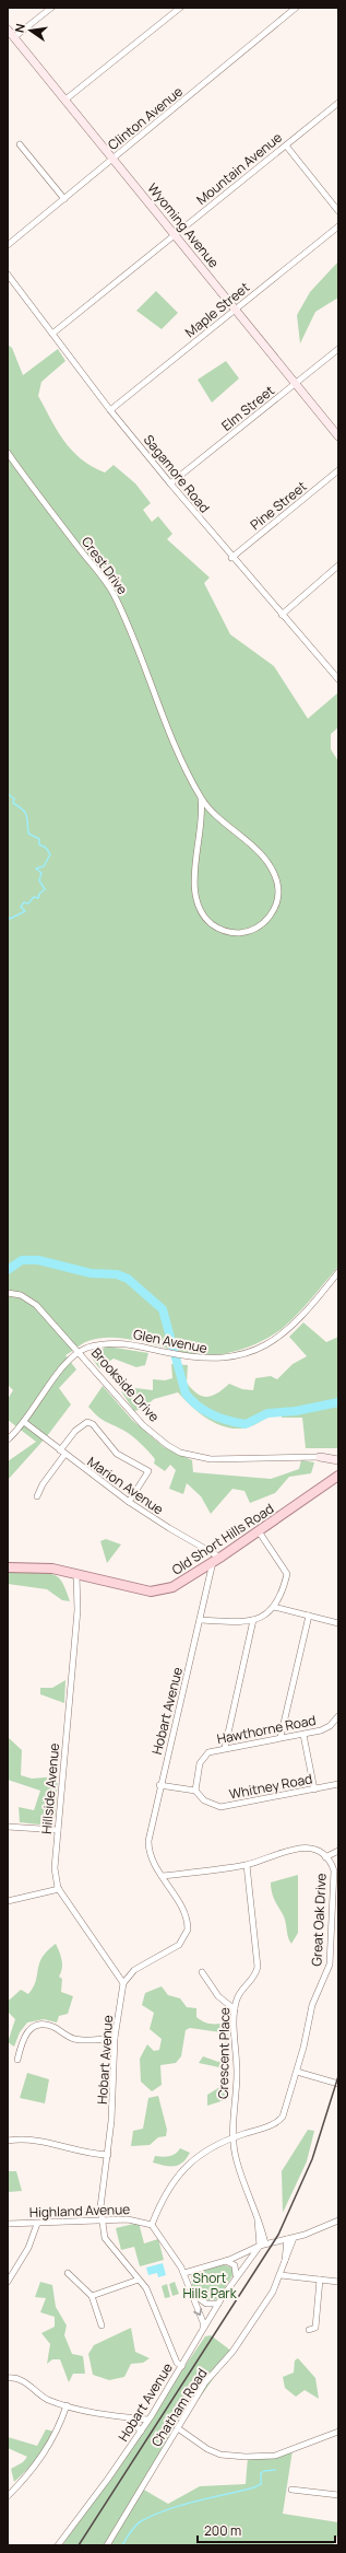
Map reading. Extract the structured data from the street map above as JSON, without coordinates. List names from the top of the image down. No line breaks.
{"streets":{"main road":["Wyoming Avenue","Brookside Drive","Old Short Hills Road"],"street":["Clinton Avenue","Mountain Avenue","Maple Street","Elm Street","Sagamore Road","Pine Street","Crest Drive","Glen Avenue","Marion Avenue","Hobart Avenue","Hawthorne Road","Whitney Road","Hillside Avenue","Great Oak Drive","Crescent Place","Highland Avenue","Chatham Road"]},"crossings":[["Clinton Avenue","Wyoming Avenue"],["Mountain Avenue","Wyoming Avenue"],["Mountain Avenue","Sagamore Road"],["Wyoming Avenue","Maple Street"],["Wyoming Avenue","Elm Street"],["Maple Street","Sagamore Road"],["Elm Street","Sagamore Road"],["Sagamore Road","Pine Street"],["Glen Avenue","Brookside Drive"],["Glen Avenue","Marion Avenue"],["Marion Avenue","Old Short Hills Road"],["Marion Avenue","Hobart Avenue"],["Old Short Hills Road","Hobart Avenue"],["Old Short Hills Road","Hillside Avenue"],["Hobart Avenue","Whitney Road"],["Hobart Avenue","Hillside Avenue"],["Hobart Avenue","Great Oak Drive"],["Hobart Avenue","Highland Avenue"],["Hawthorne Road","Whitney Road"],["Great Oak Drive","Crescent Place"]],"parks":["Short Hills Park"],"scale_bar":"200 m","north":"left"}
